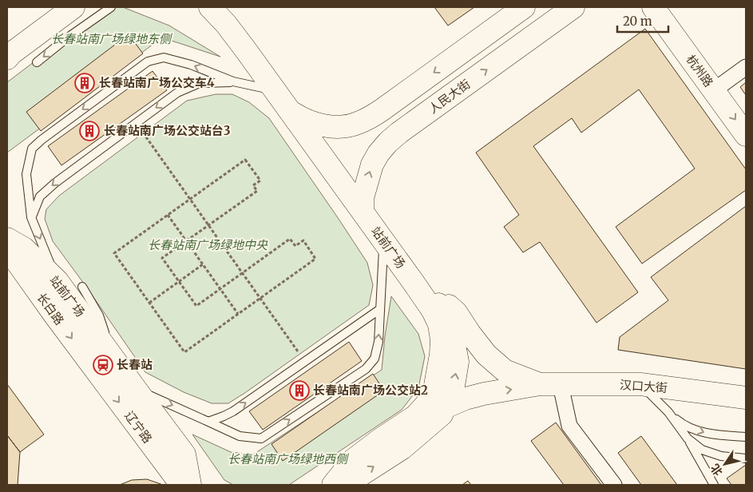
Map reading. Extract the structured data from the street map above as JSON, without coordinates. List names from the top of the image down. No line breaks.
{"streets":{"main road":["杭州路","人民大街","站前广场","长白路","汉口大街","辽宁路"]},"crossings":[["人民大街","站前广场"],["长白路","辽宁路"]],"one_way":["人民大街","长白路","辽宁路"],"parks":["长春站南广场绿地东侧","长春站南广场绿地中央","长春站南广场绿地西侧"],"places":{"building":["长春站南广场公交车4","长春站南广场公交站台3","长春站南广场公交站2"],"station":["长春站"]},"scale_bar":"20 m","north":"bottom left"}
